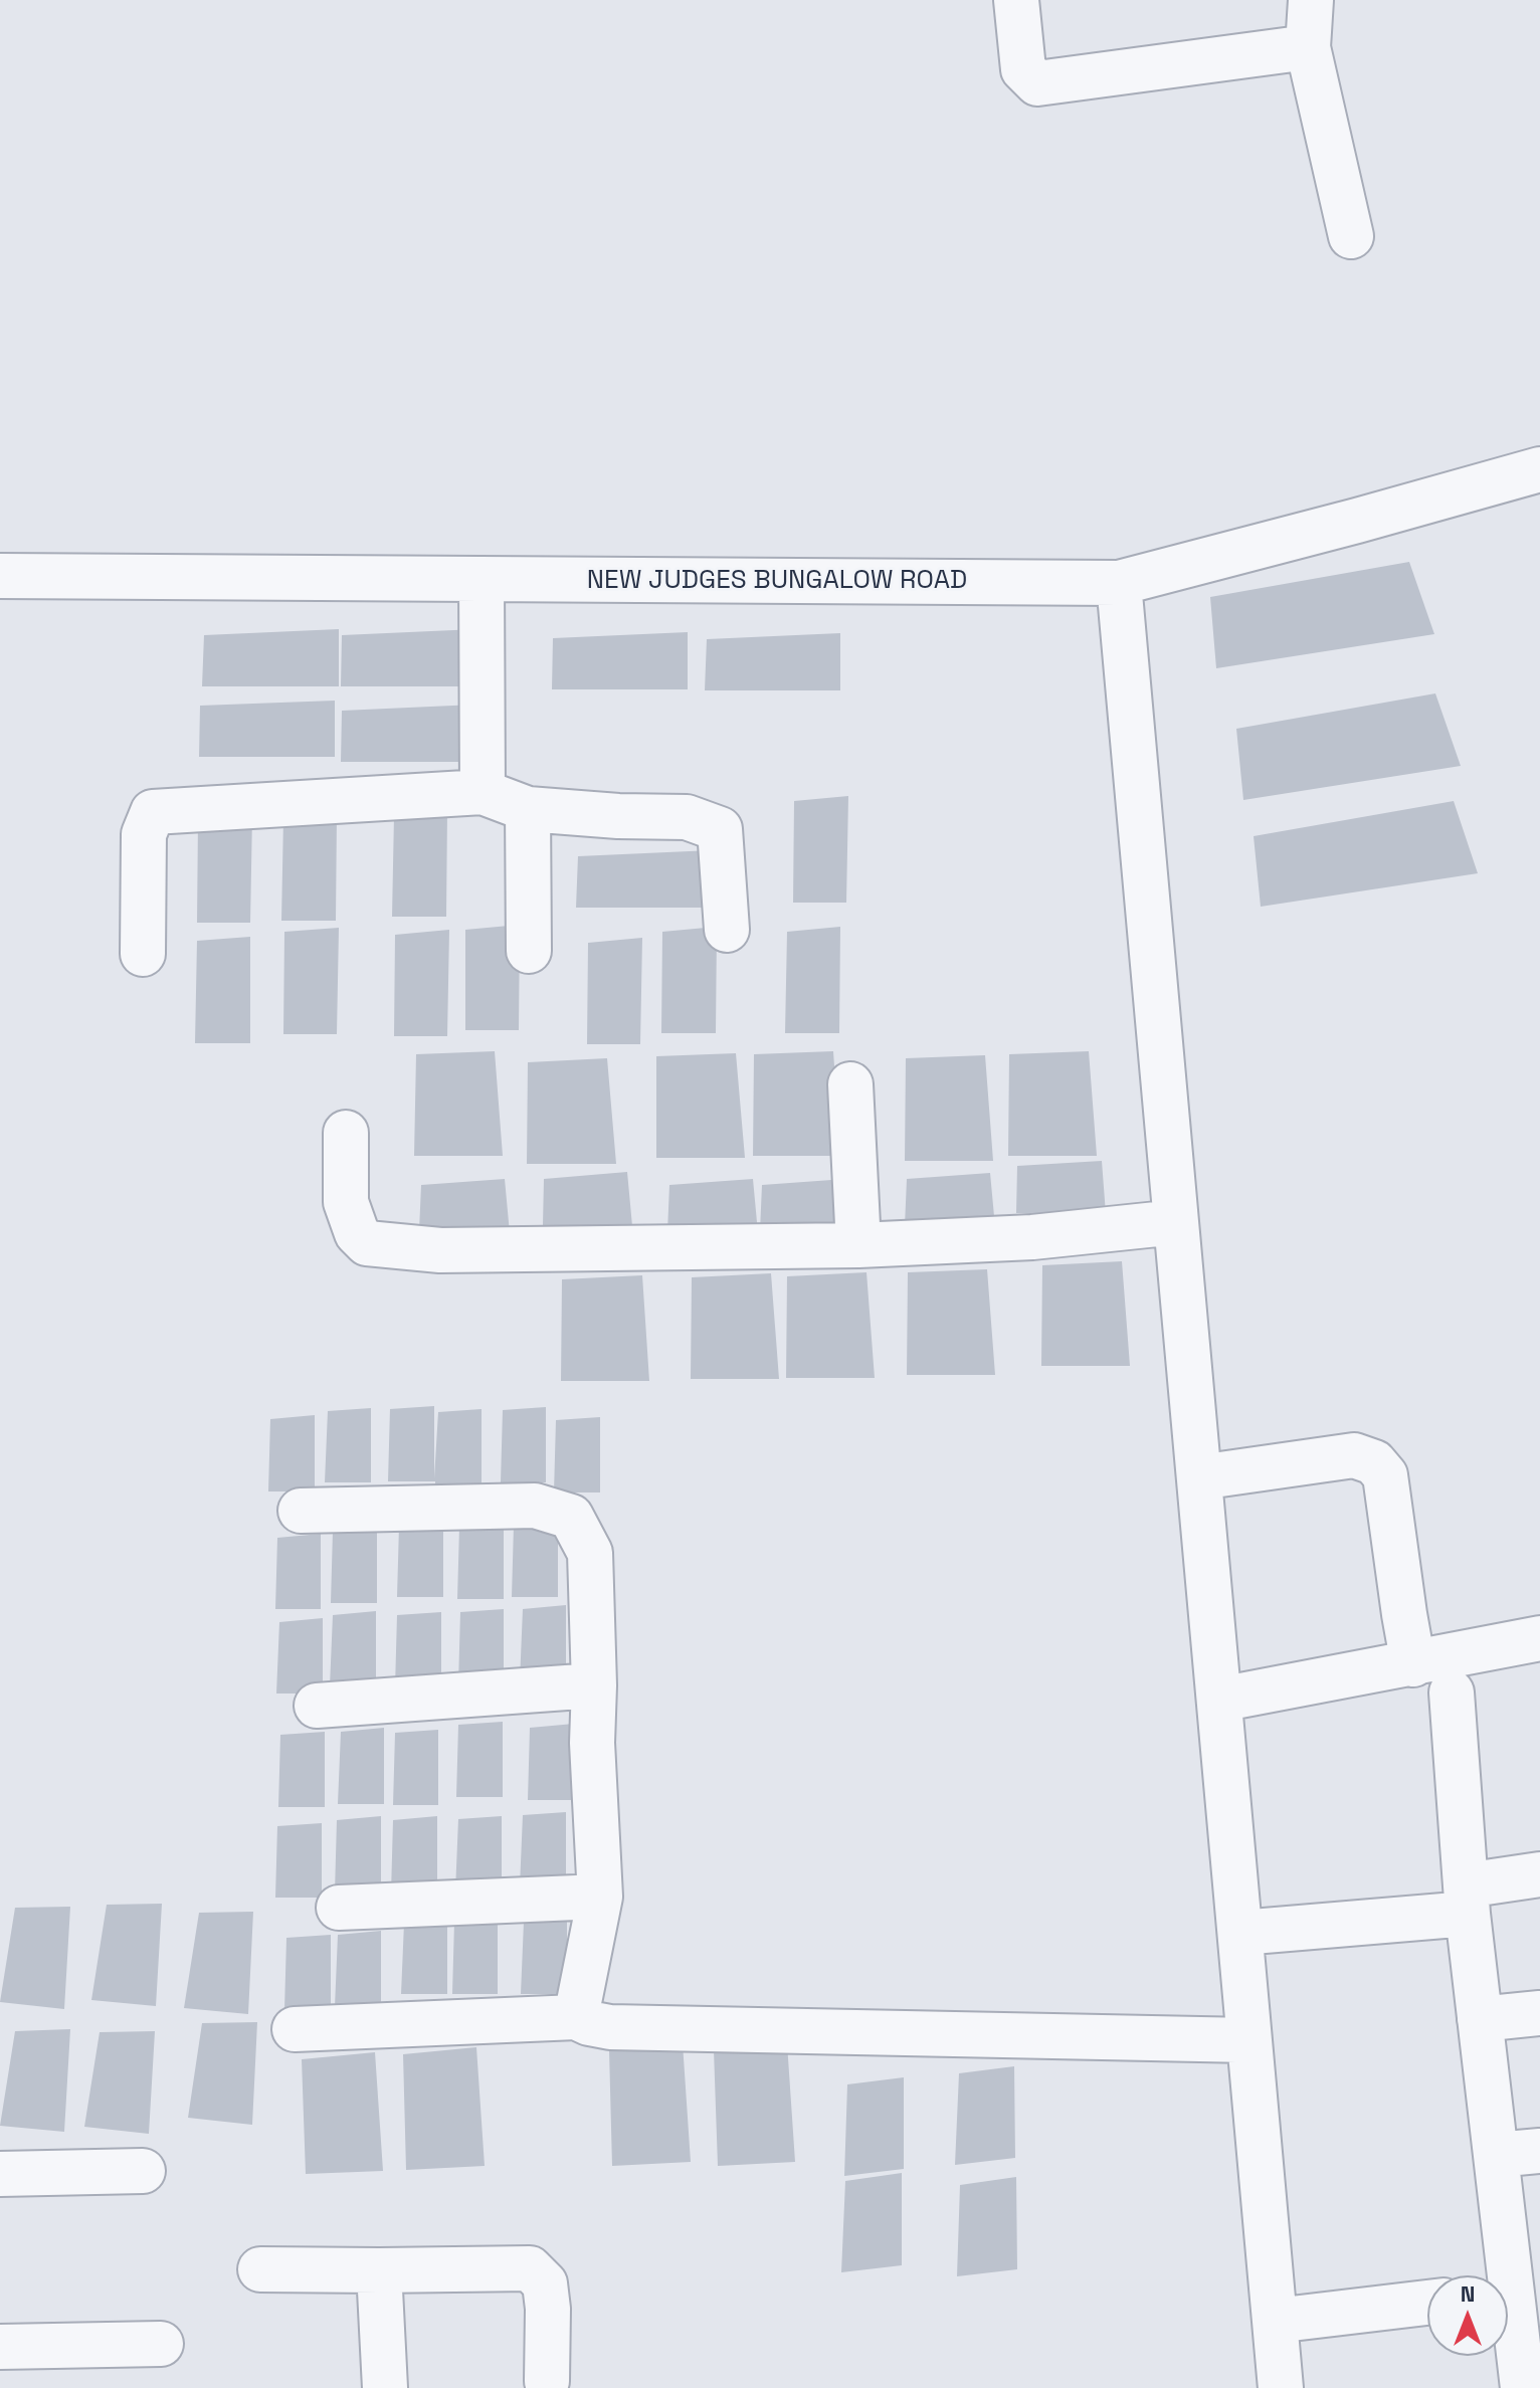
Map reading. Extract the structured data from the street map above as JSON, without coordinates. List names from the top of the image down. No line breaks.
{"streets":{"street":["NEW JUDGES BUNGALOW ROAD"]},"north":"top"}
